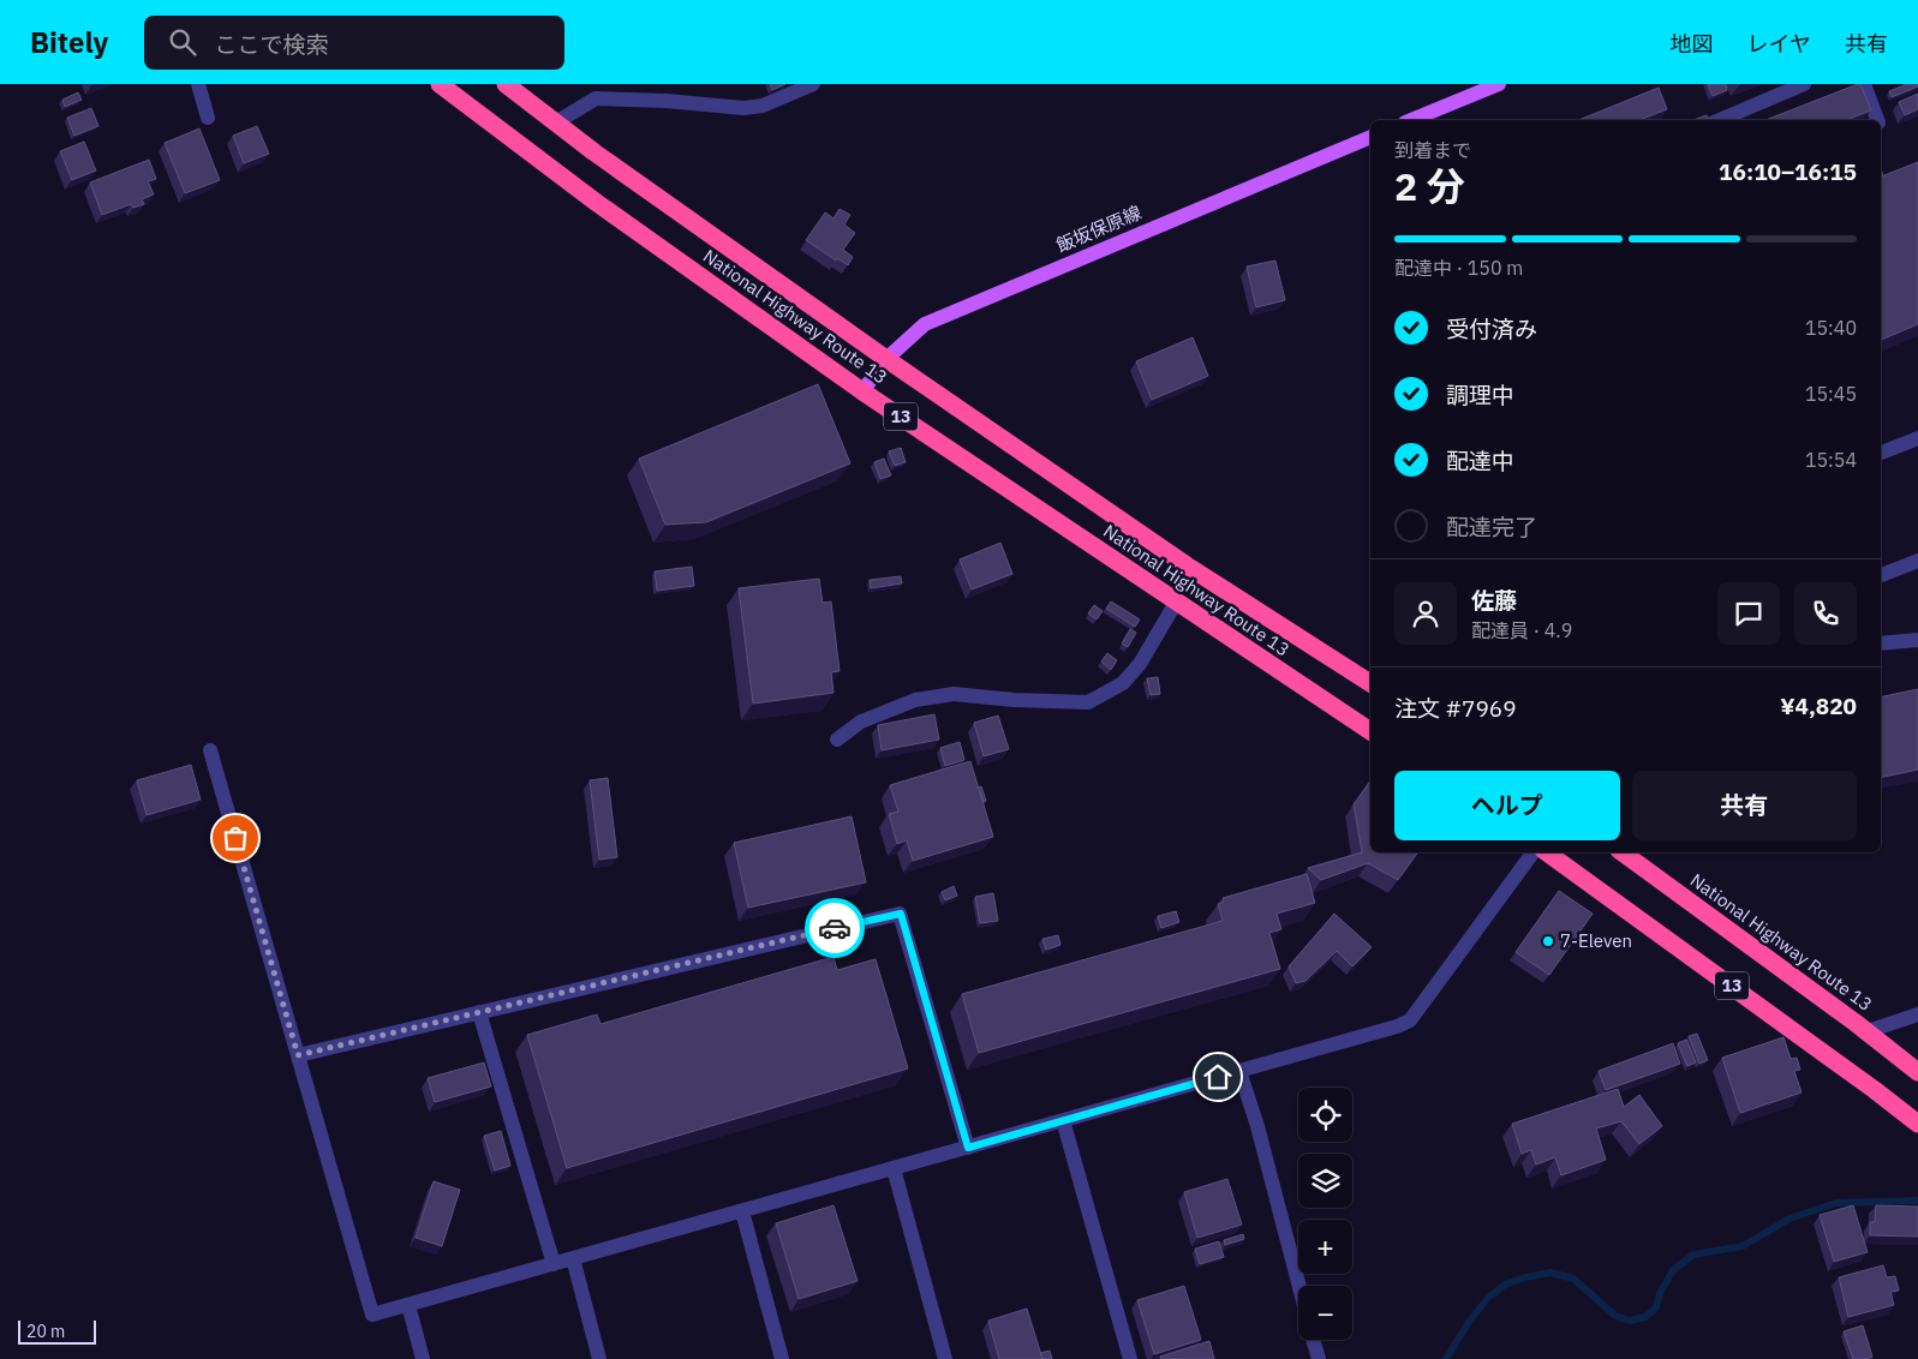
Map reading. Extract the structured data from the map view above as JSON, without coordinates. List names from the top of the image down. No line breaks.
{"streets":{"highway":["National Highway Route 13","13"],"main road":["飯坂保原線"]},"crossings":[["飯坂保原線","National Highway Route 13"]],"places":["7-Eleven"],"scale_bar":"20 m","page":{"header":"Bitely","search":"ここで検索","nav":["地図","レイヤ","共有"],"heading":["2 分","到着まで","16:10–16:15"],"panel":["佐藤","配達員 · 4.9","注文 #7969","¥4,820"],"bar":"配達中 · 150 m","list":[["受付済み","15:40"],["調理中","15:45"],["配達中","15:54"],"配達完了"],"buttons":["ヘルプ","共有"],"map_buttons":["+","−"],"scale":"20 m"}}
